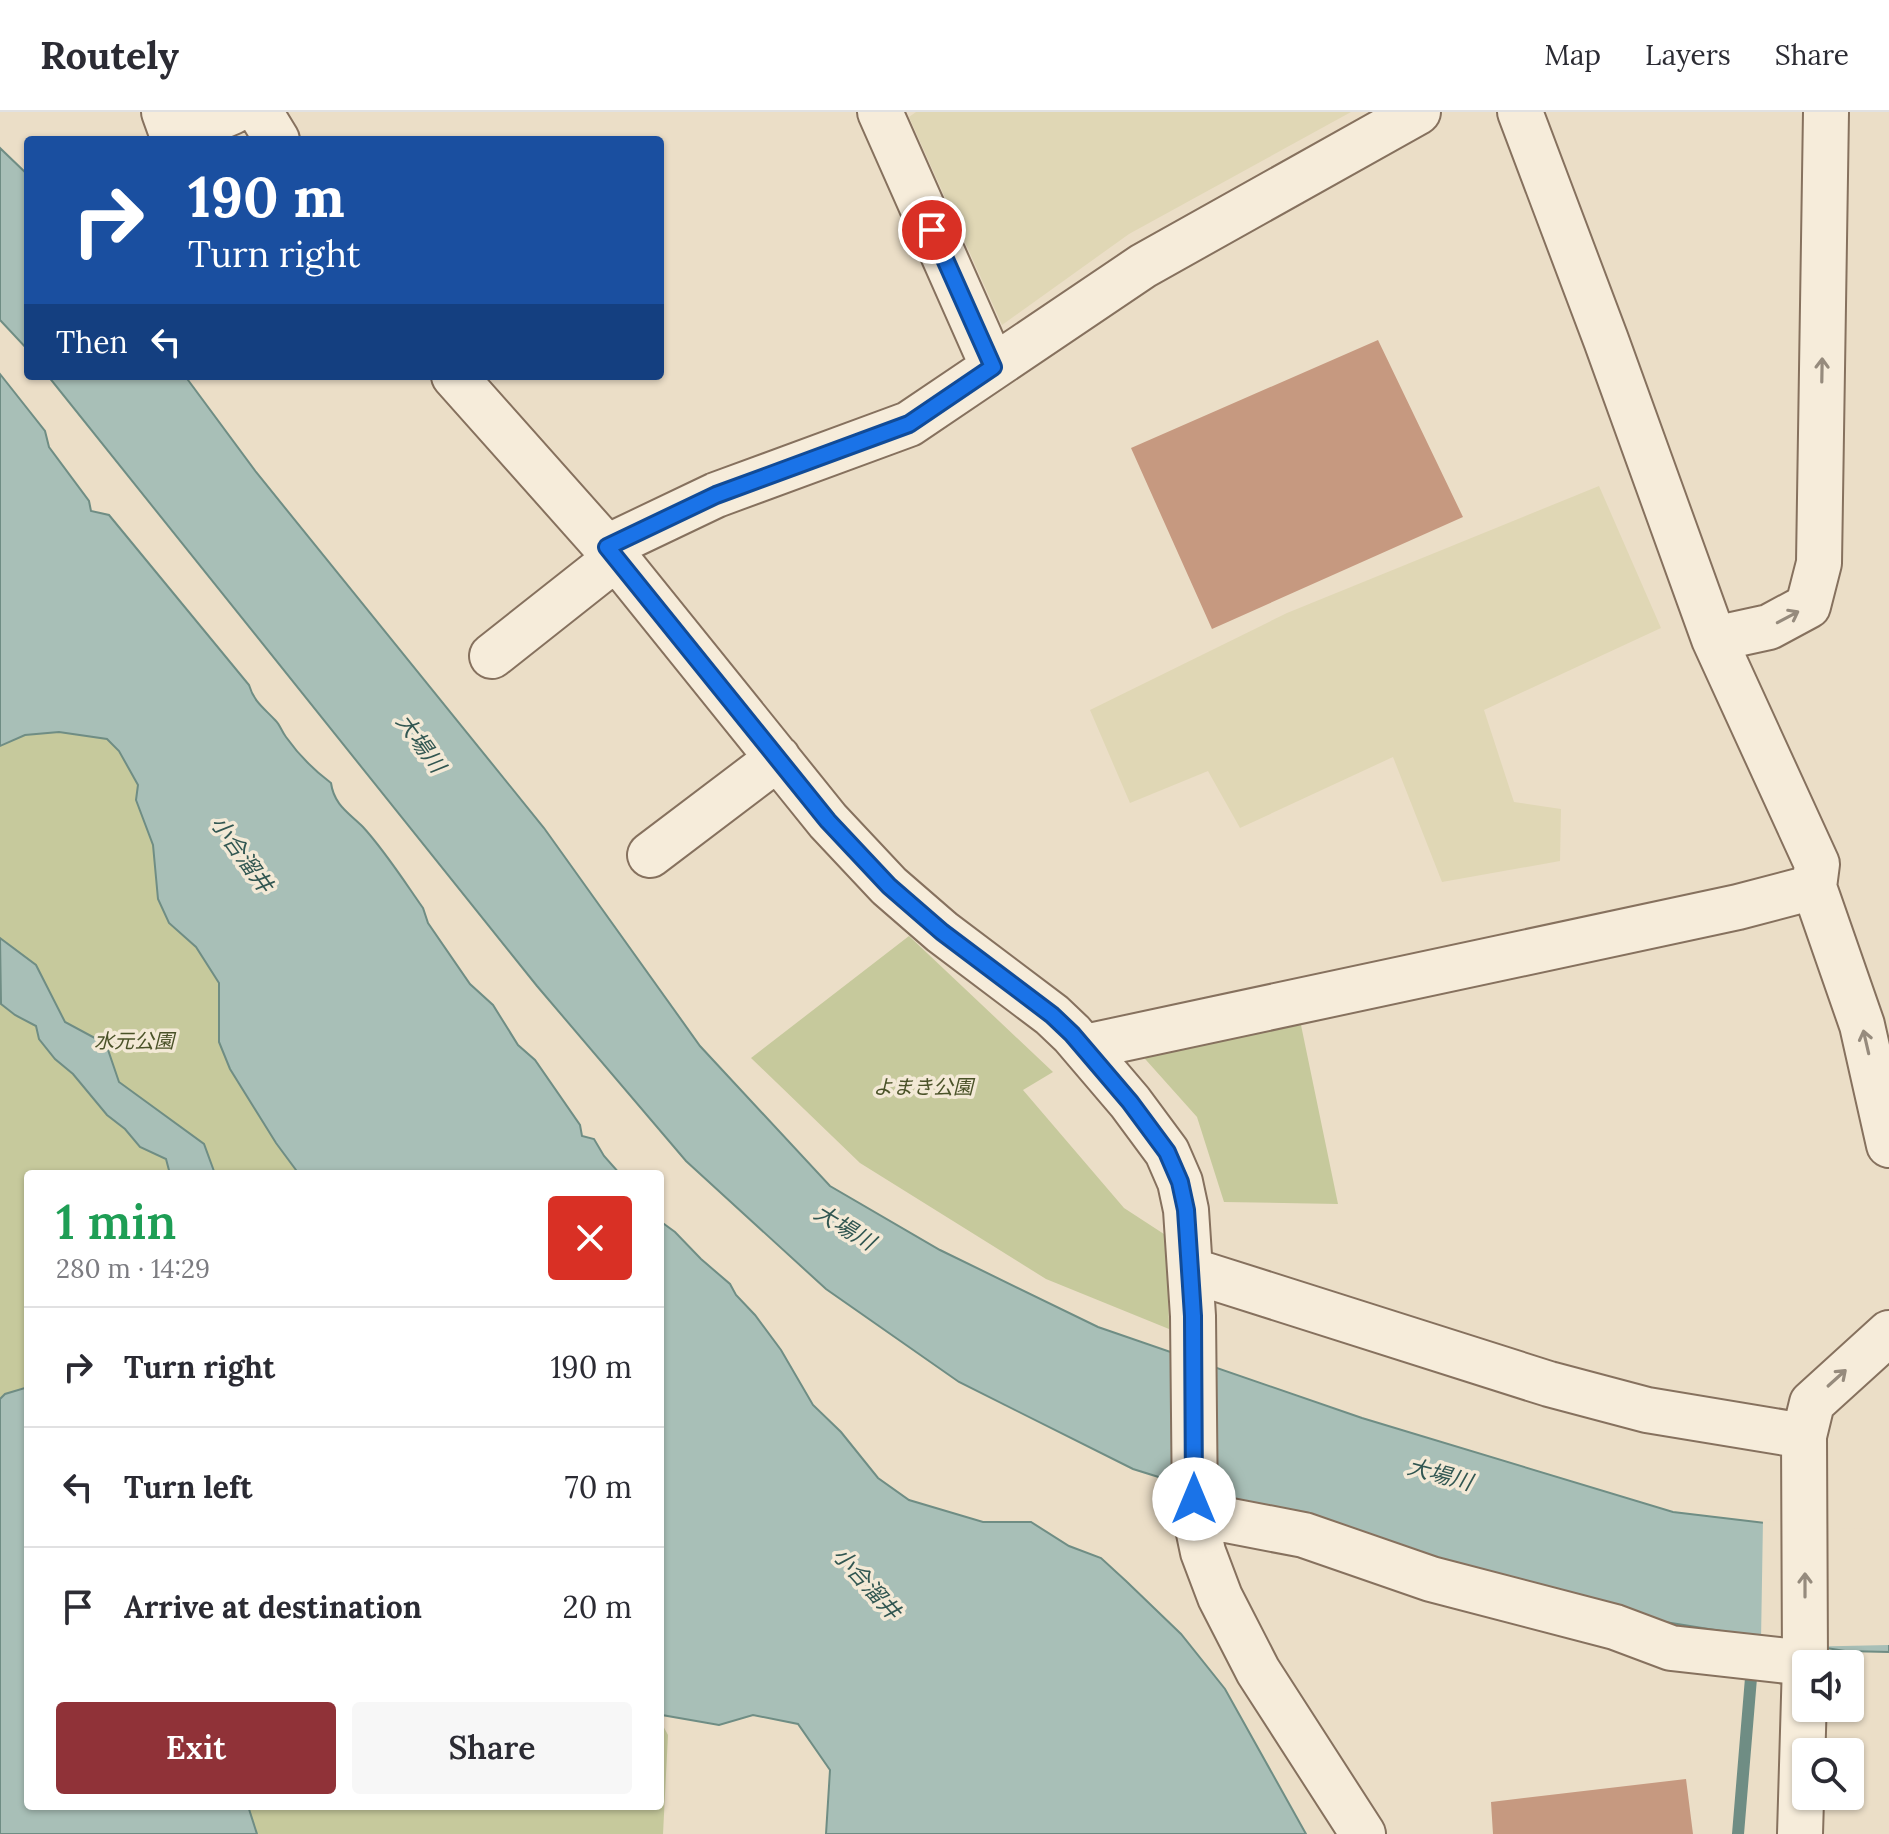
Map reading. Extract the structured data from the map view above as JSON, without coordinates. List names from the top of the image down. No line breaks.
{"water":["大場川","小合溜井"],"parks":["水元公園","よまき公園"],"page":{"header":"Routely","nav":["Map","Layers","Share"],"turn":["190 m","Turn right"],"then":"Then","heading":["1 min","280 m · 14:29"],"list":[{"name":"Turn right","value":"190 m"},{"name":"Turn left","value":"70 m"},{"name":"Arrive at destination","value":"20 m"}],"buttons":["Exit","Share"]}}
